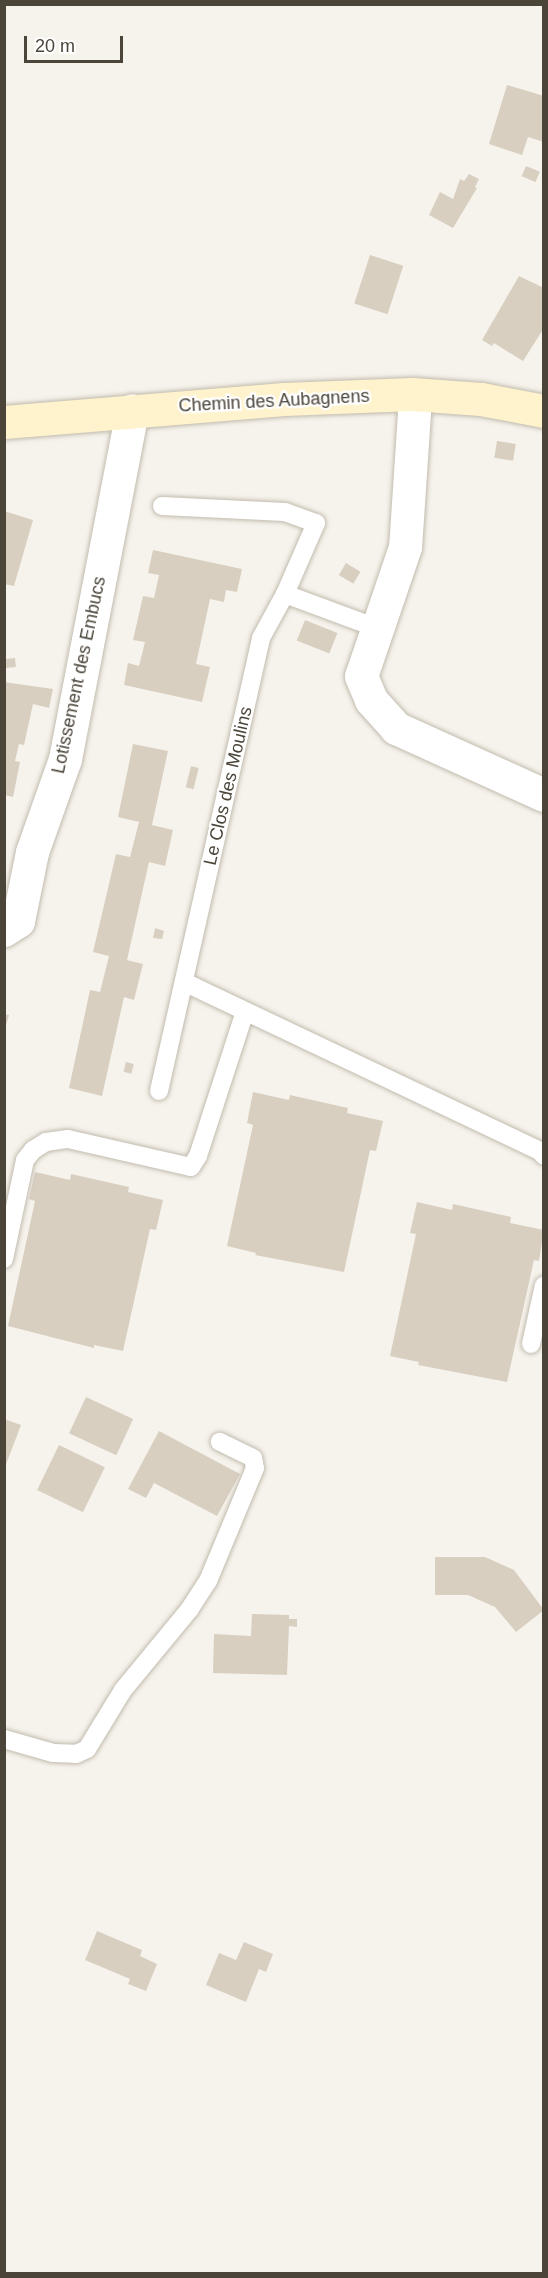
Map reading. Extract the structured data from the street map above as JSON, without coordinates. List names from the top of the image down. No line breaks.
{"streets":{"street":["Chemin des Aubagnens","Lotissement des Embucs"],"lane":["Le Clos des Moulins"]},"crossings":[["Chemin des Aubagnens","Lotissement des Embucs"]],"scale_bar":"20 m"}
